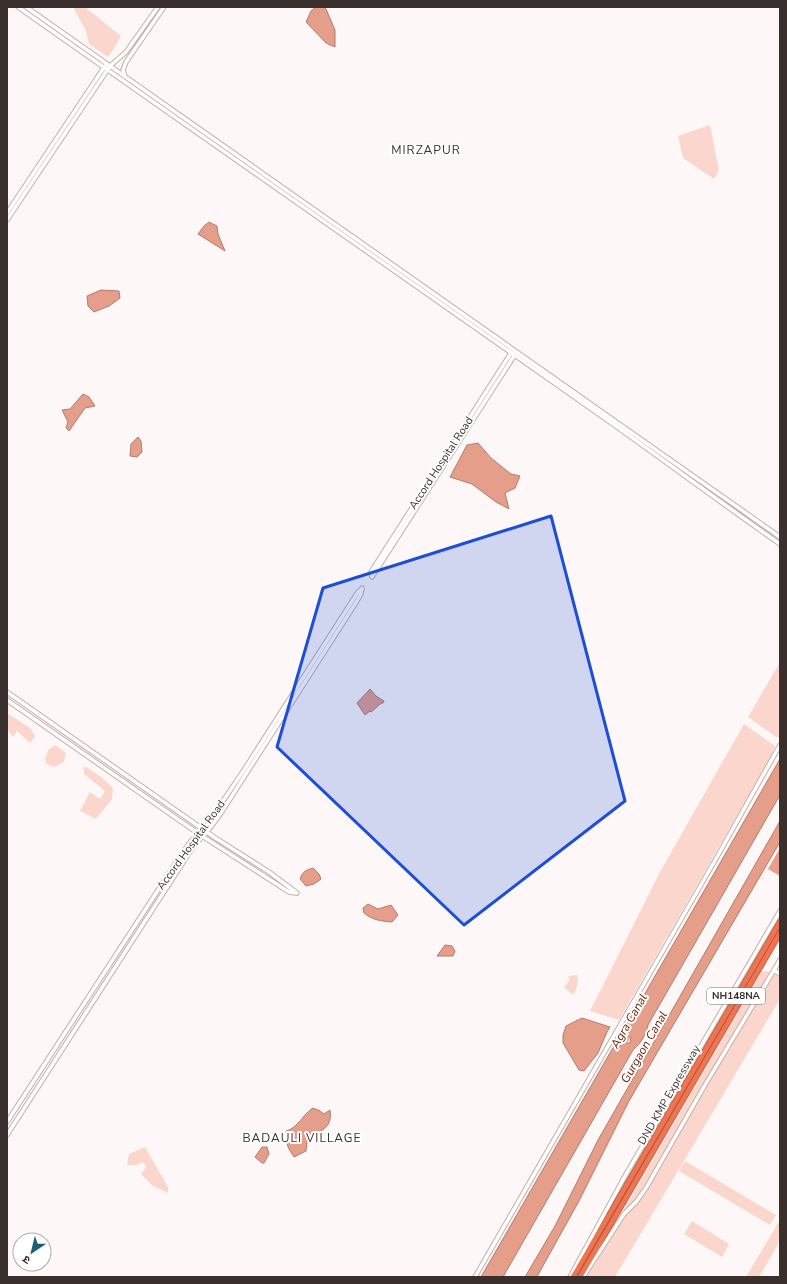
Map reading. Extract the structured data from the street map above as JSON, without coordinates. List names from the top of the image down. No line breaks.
{"streets":{"highway":["NH148NA","DND KMP Expressway"],"street":["Accord Hospital Road"]},"districts":["MIRZAPUR","BADAULI VILLAGE"],"water":["Agra Canal","Gurgaon Canal"],"north":"bottom left"}
